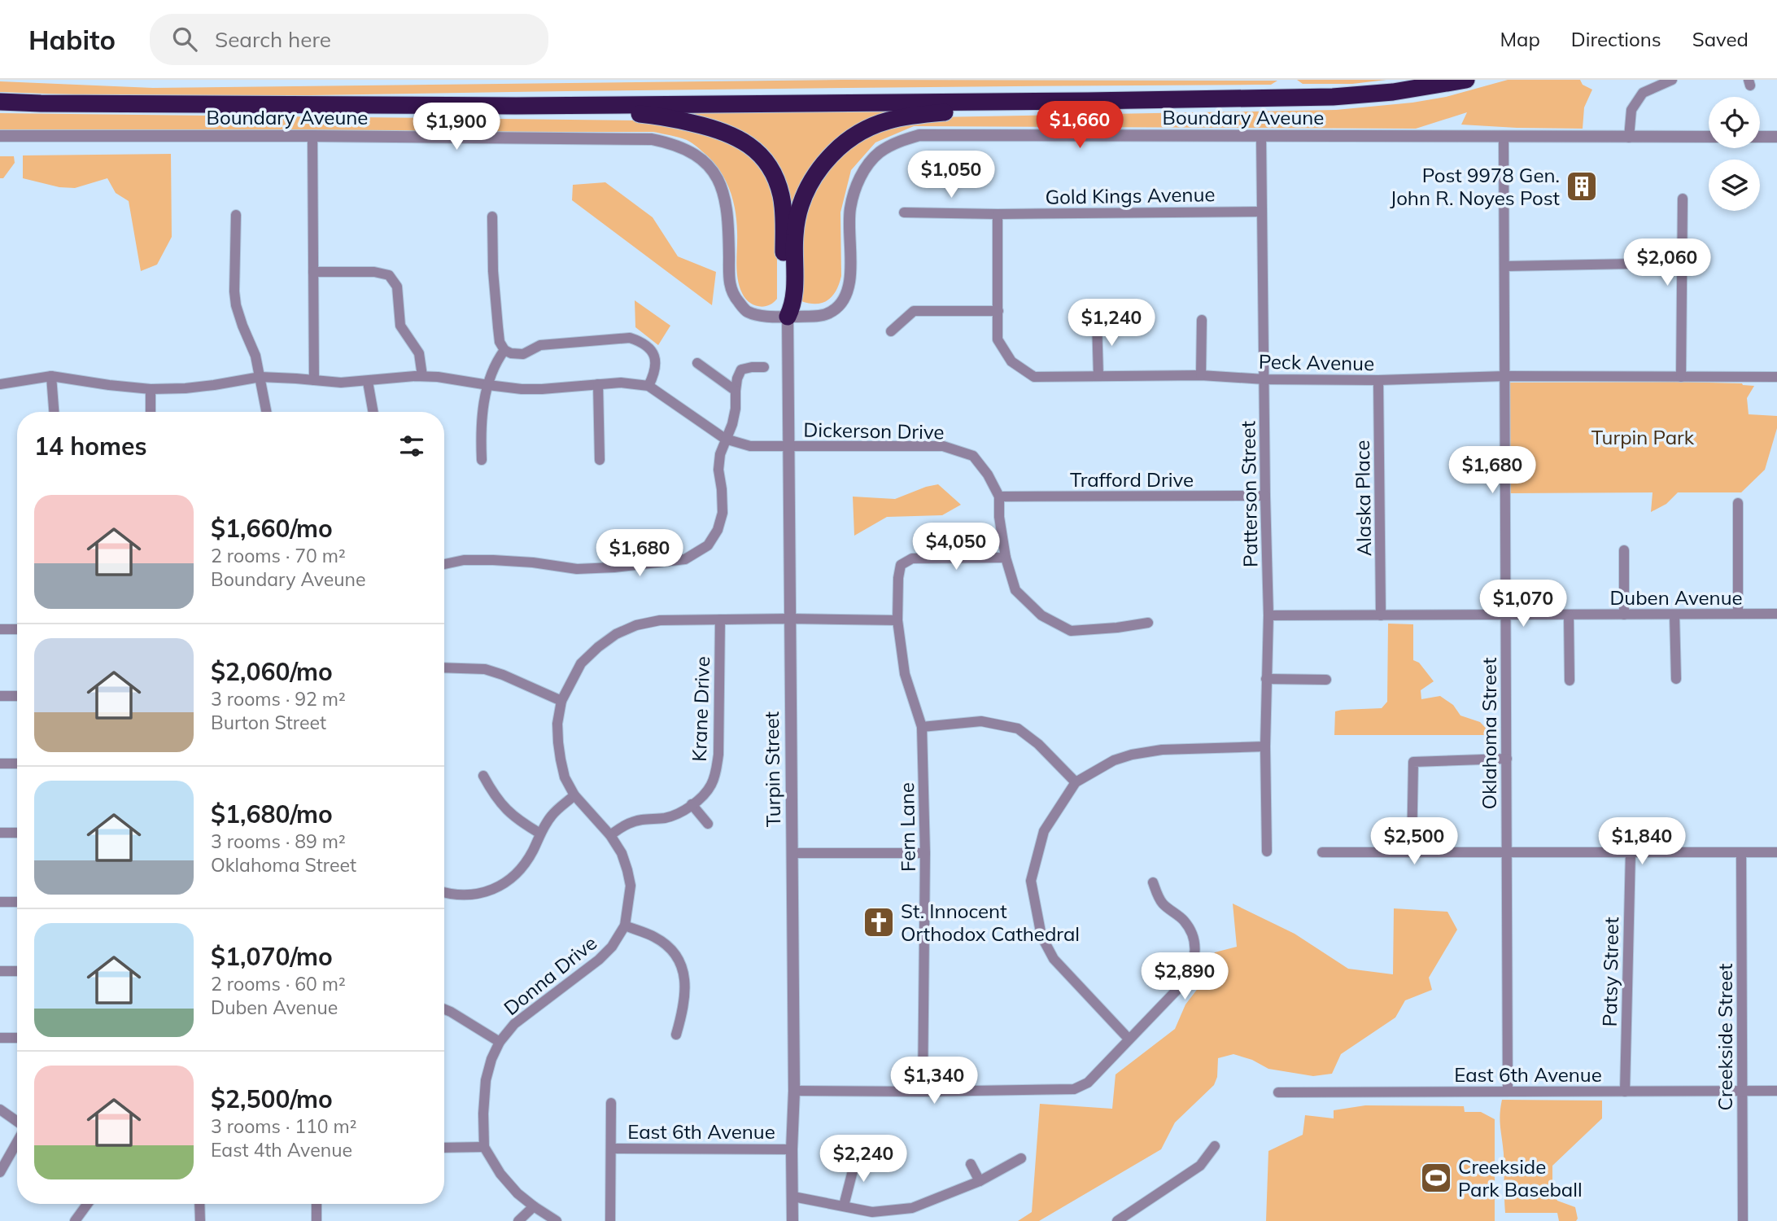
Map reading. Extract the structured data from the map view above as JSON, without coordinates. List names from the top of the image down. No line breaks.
{"streets":{"street":["Boundary Aveune","Gold Kings Avenue","Peck Avenue","Dickerson Drive","Trafford Drive","Patterson Street","Alaska Place","Duben Avenue","Krane Drive","Oklahoma Street","Turpin Street","Fern Lane","Patsy Street","Donna Drive","Creekside Street","East 6th Avenue"]},"crossings":[["Boundary Aveune","Patterson Street"],["Boundary Aveune","Oklahoma Street"],["Boundary Aveune","Turpin Street"],["Gold Kings Avenue","Peck Avenue"],["Gold Kings Avenue","Patterson Street"],["Peck Avenue","Patterson Street"],["Peck Avenue","Alaska Place"],["Peck Avenue","Oklahoma Street"],["Dickerson Drive","Trafford Drive"],["Dickerson Drive","Turpin Street"],["Dickerson Drive","Fern Lane"],["Trafford Drive","Patterson Street"],["Patterson Street","Duben Avenue"],["Alaska Place","Duben Avenue"],["Duben Avenue","Oklahoma Street"],["Krane Drive","Donna Drive"],["Oklahoma Street","East 6th Avenue"],["Turpin Street","Donna Drive"],["Turpin Street","East 6th Avenue"],["Fern Lane","Donna Drive"],["Patsy Street","East 6th Avenue"],["Creekside Street","East 6th Avenue"]],"parks":["Turpin Park"],"places":{"building":["Post 9978 Gen. John R. Noyes Post"],"church":["St. Innocent Orthodox Cathedral"],"sports":["Creekside Park Baseball"]},"page":{"header":"Habito","search":"Search here","nav":["Map","Directions","Saved"],"price":["$1,660","$1,900","$1,050","$2,060","$1,240","$1,680","$4,050","$1,680","$1,070","$2,500","$1,840","$2,890","$1,340","$2,240"],"heading":"14 homes","list":[{"name":"$1,660/mo","note":"2 rooms · 70 m² · Boundary Aveune"},{"name":"$2,060/mo","note":"3 rooms · 92 m² · Burton Street"},{"name":"$1,680/mo","note":"3 rooms · 89 m² · Oklahoma Street"},{"name":"$1,070/mo","note":"2 rooms · 60 m² · Duben Avenue"},{"name":"$2,500/mo","note":"3 rooms · 110 m² · East 4th Avenue"}]}}
